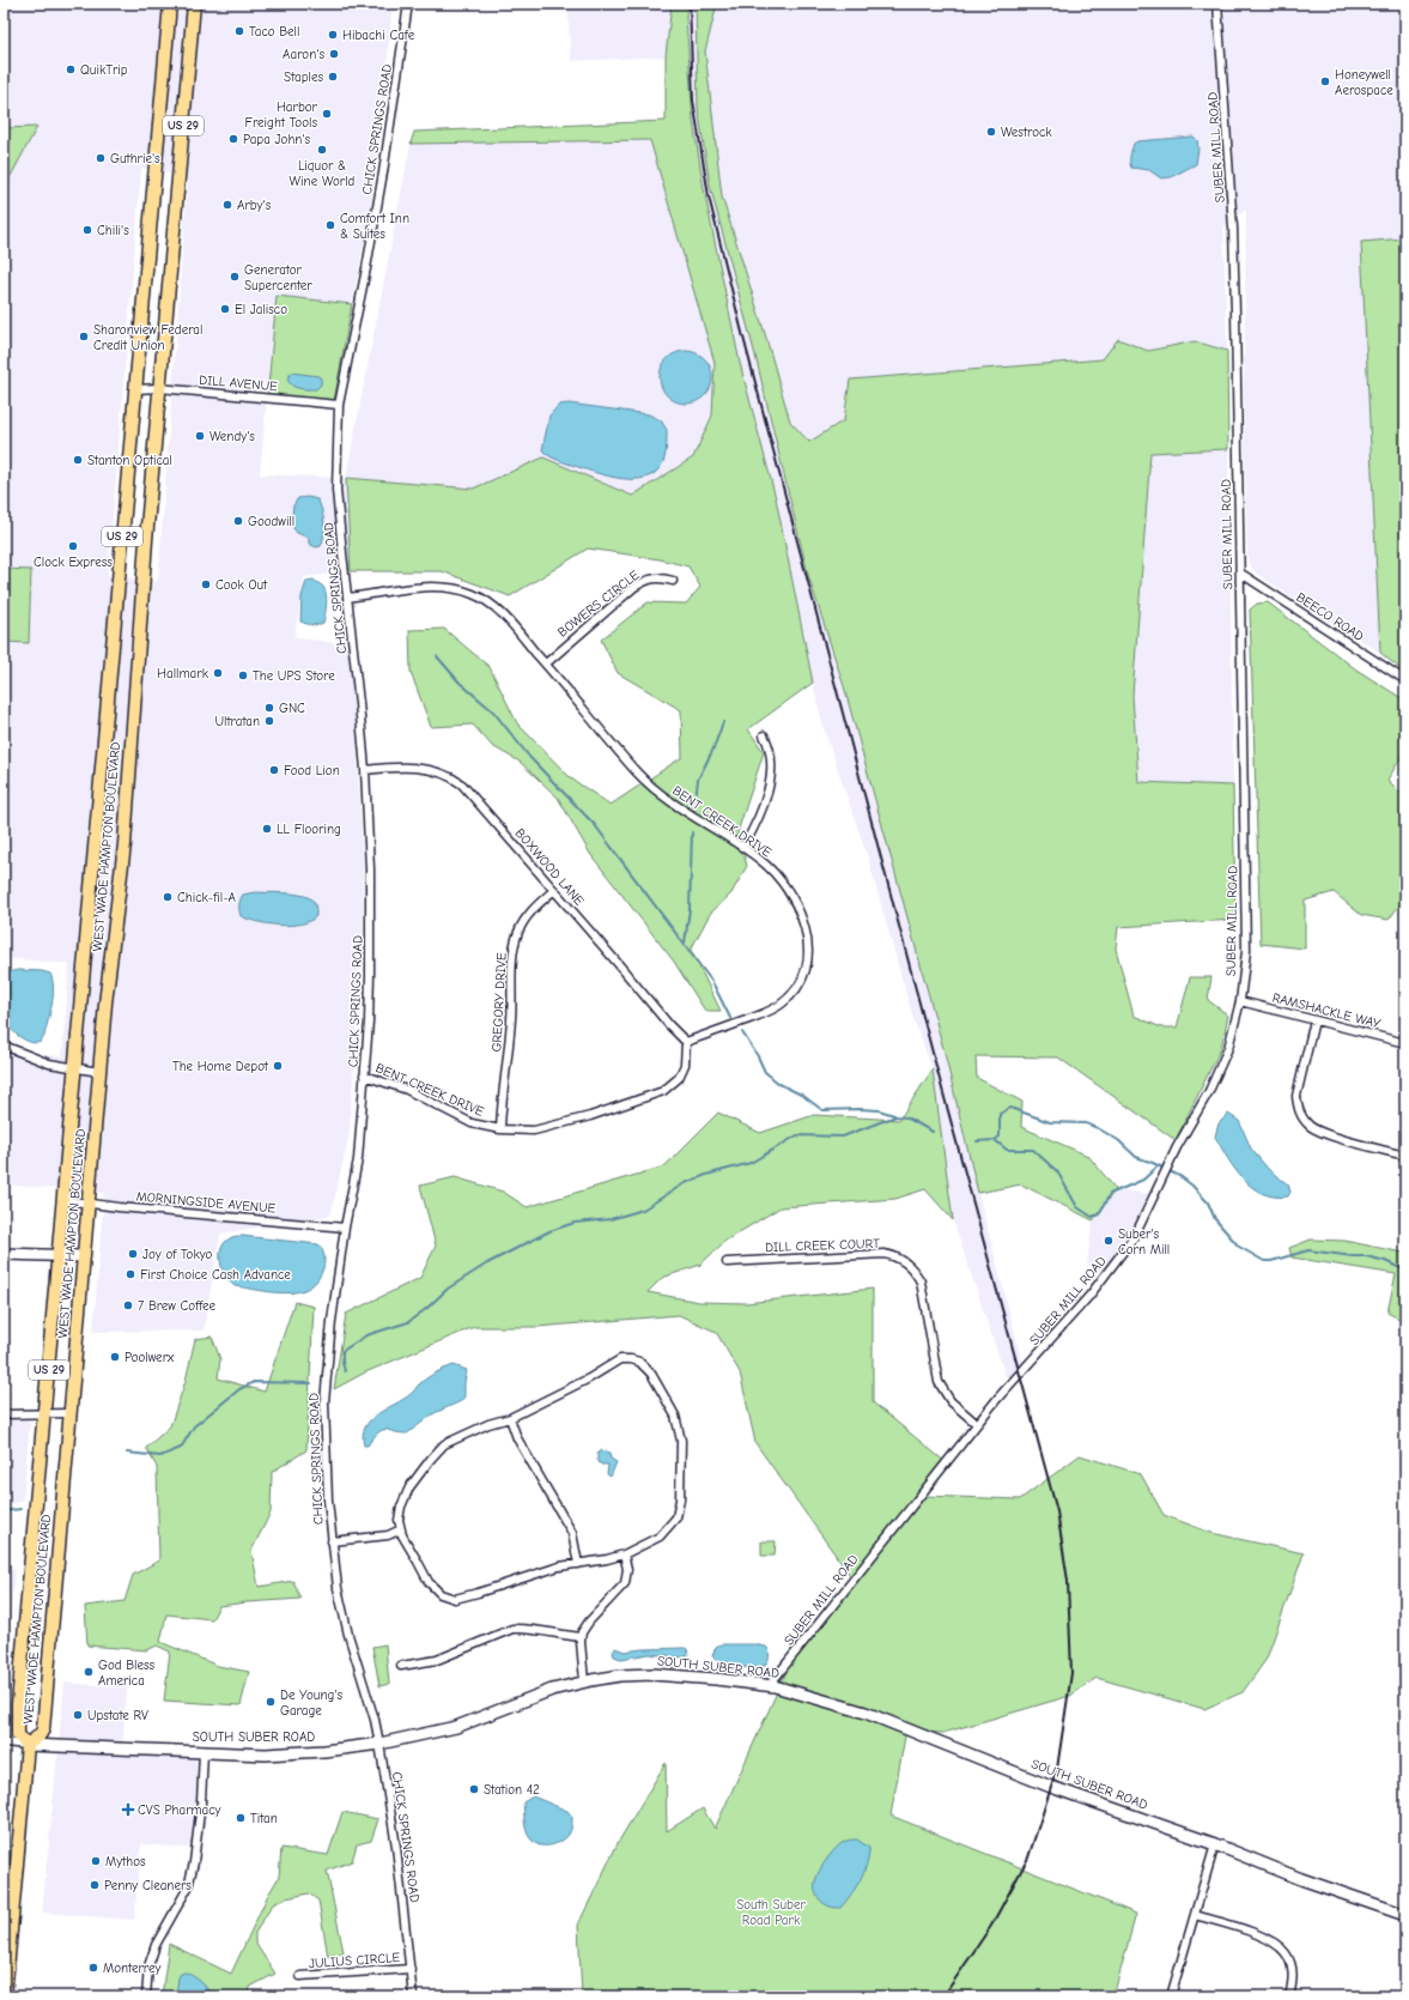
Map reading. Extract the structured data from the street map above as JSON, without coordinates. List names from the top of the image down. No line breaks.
{"streets":{"main road":["US 29","WEST WADE HAMPTON BOULEVARD"],"street":["CHICK SPRINGS ROAD","SUBER MILL ROAD","DILL AVENUE","BOWERS CIRCLE","BEECO ROAD","BENT CREEK DRIVE","BOXWOOD LANE","GREGORY DRIVE","RAMSHACKLE WAY","MORNINGSIDE AVENUE","DILL CREEK COURT","SOUTH SUBER ROAD","JULIUS CIRCLE"]},"crossings":[["US 29","WEST WADE HAMPTON BOULEVARD"],["US 29","SOUTH SUBER ROAD"],["CHICK SPRINGS ROAD","DILL AVENUE"],["CHICK SPRINGS ROAD","BENT CREEK DRIVE"],["CHICK SPRINGS ROAD","BOXWOOD LANE"],["CHICK SPRINGS ROAD","MORNINGSIDE AVENUE"],["CHICK SPRINGS ROAD","SOUTH SUBER ROAD"],["CHICK SPRINGS ROAD","JULIUS CIRCLE"],["SUBER MILL ROAD","BEECO ROAD"],["SUBER MILL ROAD","RAMSHACKLE WAY"],["SUBER MILL ROAD","DILL CREEK COURT"],["SUBER MILL ROAD","SOUTH SUBER ROAD"],["DILL AVENUE","WEST WADE HAMPTON BOULEVARD"],["BOWERS CIRCLE","BENT CREEK DRIVE"],["BENT CREEK DRIVE","BOXWOOD LANE"],["BENT CREEK DRIVE","GREGORY DRIVE"],["WEST WADE HAMPTON BOULEVARD","MORNINGSIDE AVENUE"],["WEST WADE HAMPTON BOULEVARD","SOUTH SUBER ROAD"],["BOXWOOD LANE","GREGORY DRIVE"]],"parks":["South Suber Road Park"],"places":{"other":["Taco Bell","Hibachi Cafe","Aaron's","QuikTrip","Staples","Honeywell Aerospace","Harbor Freight Tools","Westrock","Papa John's","Liquor & Wine World","Guthrie's","Arby's","Comfort Inn & Suites","Chili's","Generator Supercenter","El Jalisco","Sharonview Federal Credit Union","Wendy's","Stanton Optical","Goodwill","Clock Express","Cook Out","Hallmark","The UPS Store","GNC","Ultratan","Food Lion","LL Flooring","Chick-fil-A","The Home Depot","Suber's Corn Mill","Joy of Tokyo","First Choice Cash Advance","7 Brew Coffee","Poolwerx","God Bless America","De Young's Garage","Upstate RV","Station 42","Titan","Mythos","Penny Cleaners","Monterrey"],"health":["CVS Pharmacy"]}}
